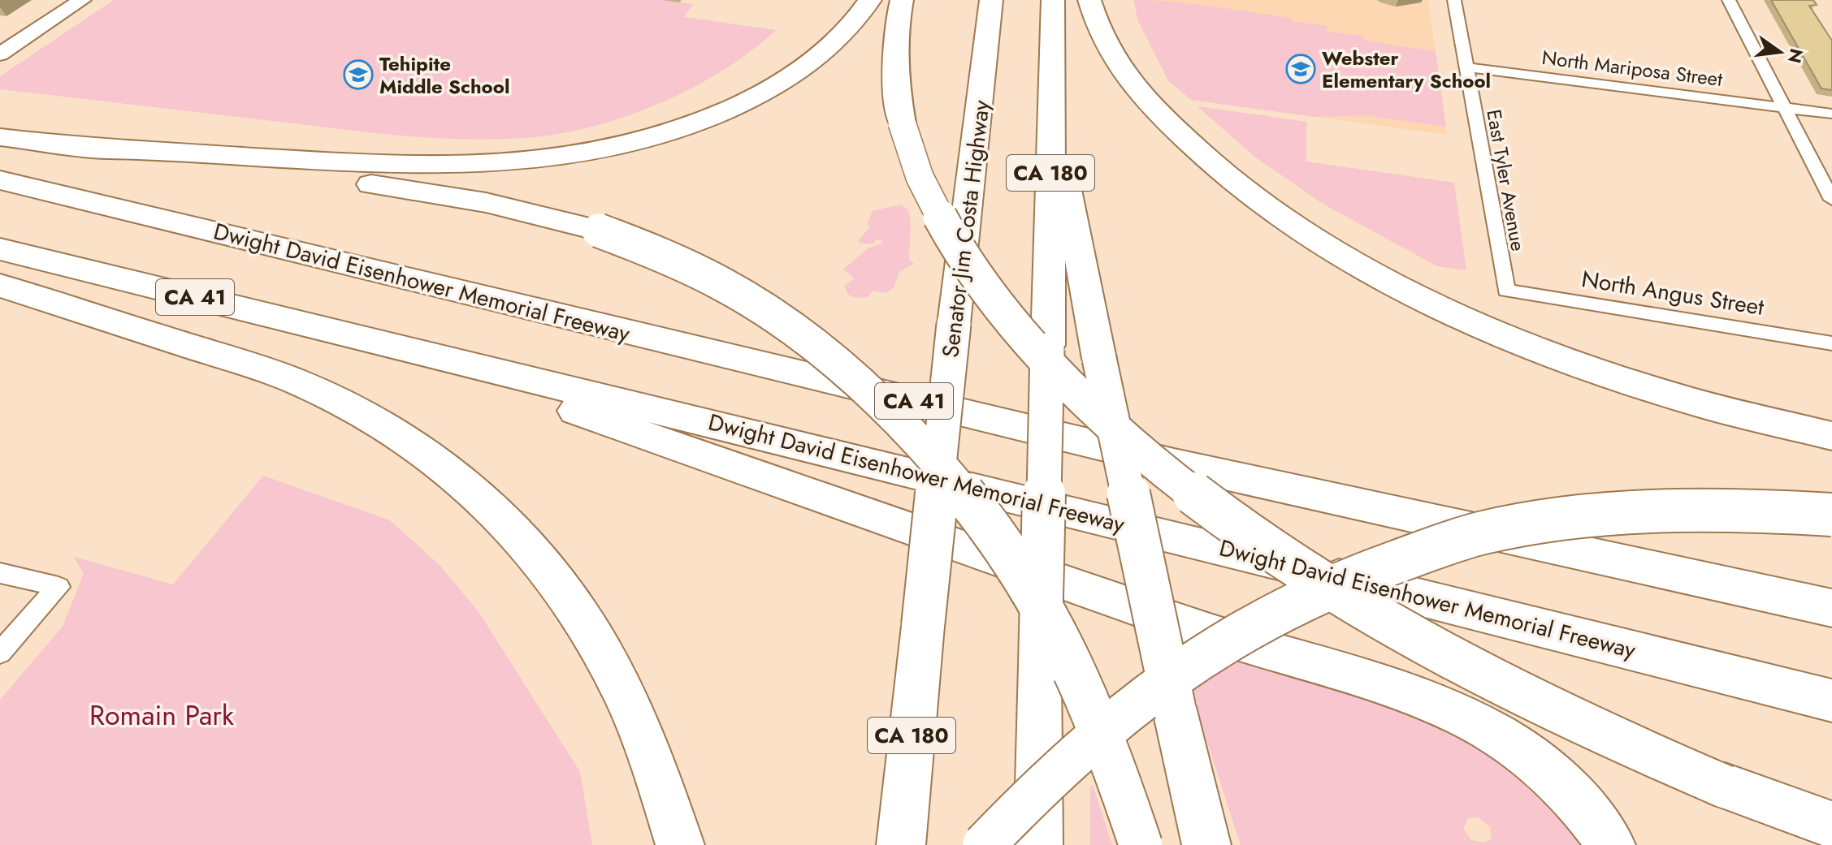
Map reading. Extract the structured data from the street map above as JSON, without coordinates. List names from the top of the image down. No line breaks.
{"streets":{"highway":["CA 180","Senator Jim Costa Highway","Dwight David Eisenhower Memorial Freeway","CA 41"],"street":["North Mariposa Street","East Tyler Avenue","North Angus Street"]},"crossings":[["North Mariposa Street","East Tyler Avenue"],["East Tyler Avenue","North Angus Street"]],"parks":["Romain Park"],"places":{"school or university":["Webster Elementary School","Tehipite Middle School"]},"north":"right"}
